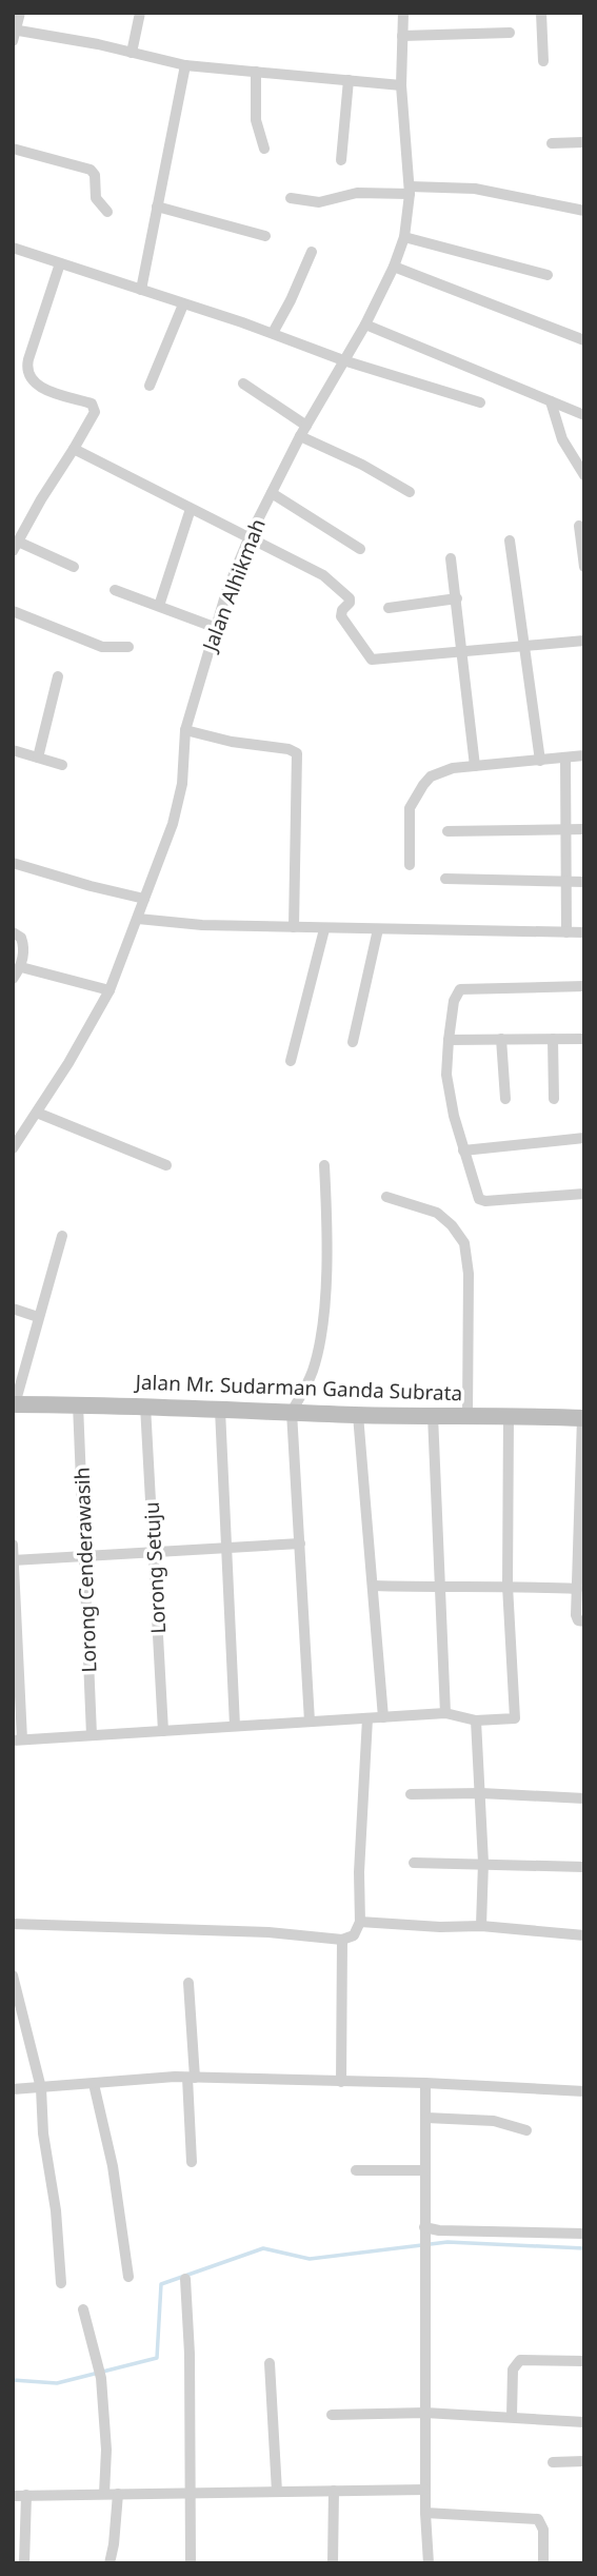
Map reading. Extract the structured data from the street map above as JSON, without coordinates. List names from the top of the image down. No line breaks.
{"streets":{"street":["Jalan Alhikmah","Jalan Mr. Sudarman Ganda Subrata","Lorong Setuju","Lorong Cenderawasih"]},"crossings":[["Jalan Mr. Sudarman Ganda Subrata","Lorong Setuju"],["Jalan Mr. Sudarman Ganda Subrata","Lorong Cenderawasih"]]}
